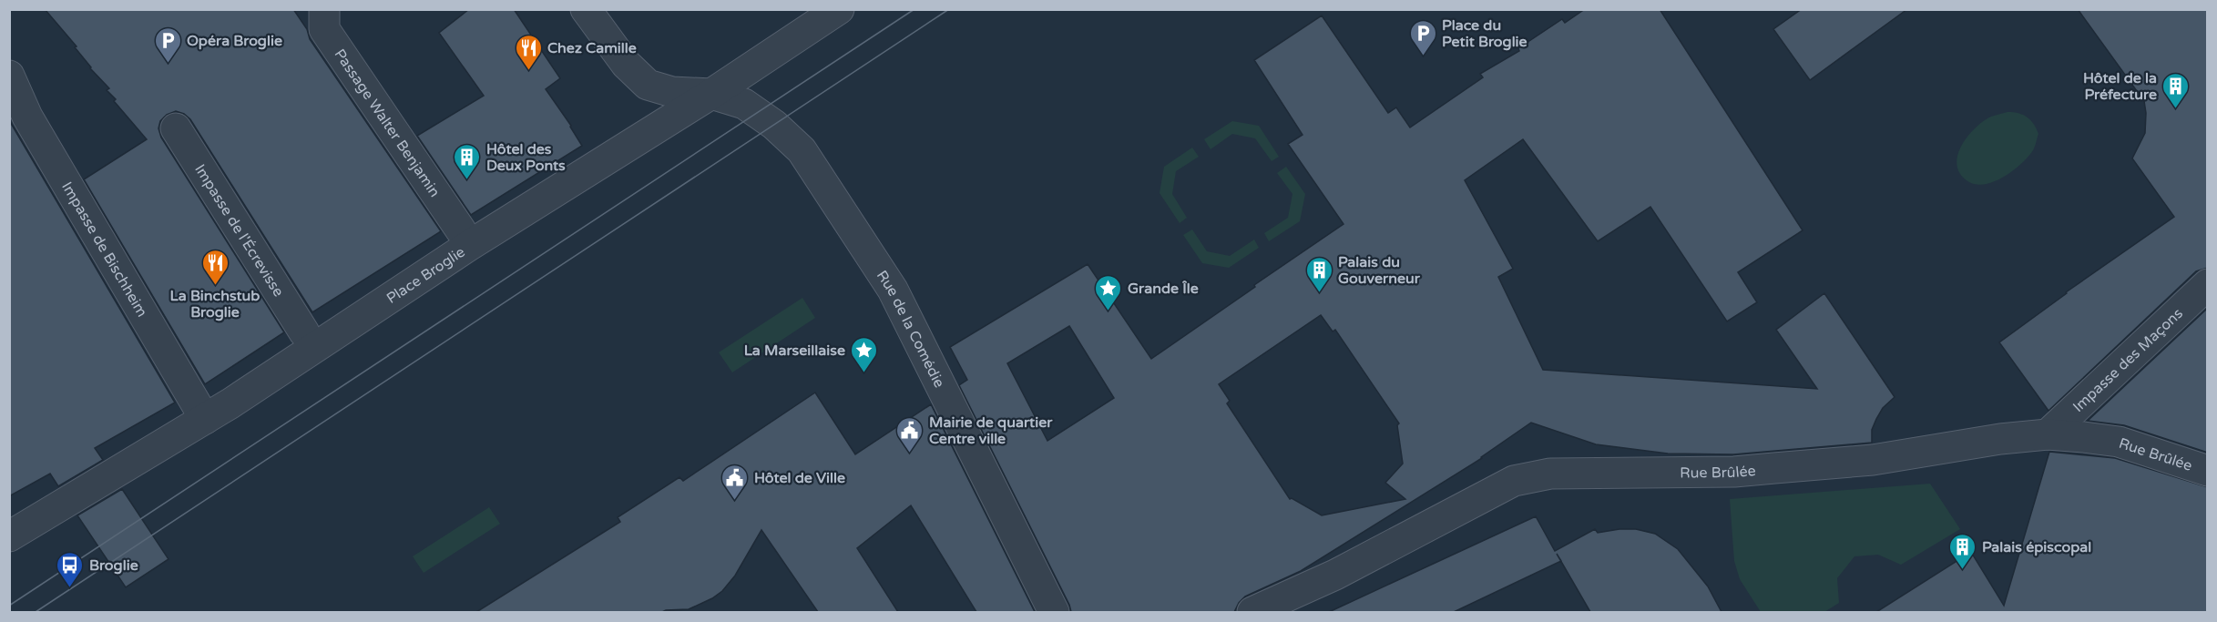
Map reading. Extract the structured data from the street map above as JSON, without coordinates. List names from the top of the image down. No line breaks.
{"streets":{"street":["Passage Walter Benjamin","Impasse de l'Écrevisse","Impasse de Bischheim","Place Broglie","Rue de la Comédie","Impasse des Maçons","Rue Brûlée"]},"crossings":[["Impasse de Bischheim","Place Broglie"],["Place Broglie","Rue de la Comédie"],["Impasse des Maçons","Rue Brûlée"]],"places":{"parking":["Place du Petit Broglie","Opéra Broglie"],"restaurant":["Chez Camille","La Binchstub Broglie"],"building":["Hôtel de la Préfecture","Hôtel des Deux Ponts","Palais du Gouverneur","Palais épiscopal"],"place":["Grande Île","La Marseillaise"],"public building":["Mairie de quartier Centre ville","Hôtel de Ville"],"bus stop":["Broglie"]}}
